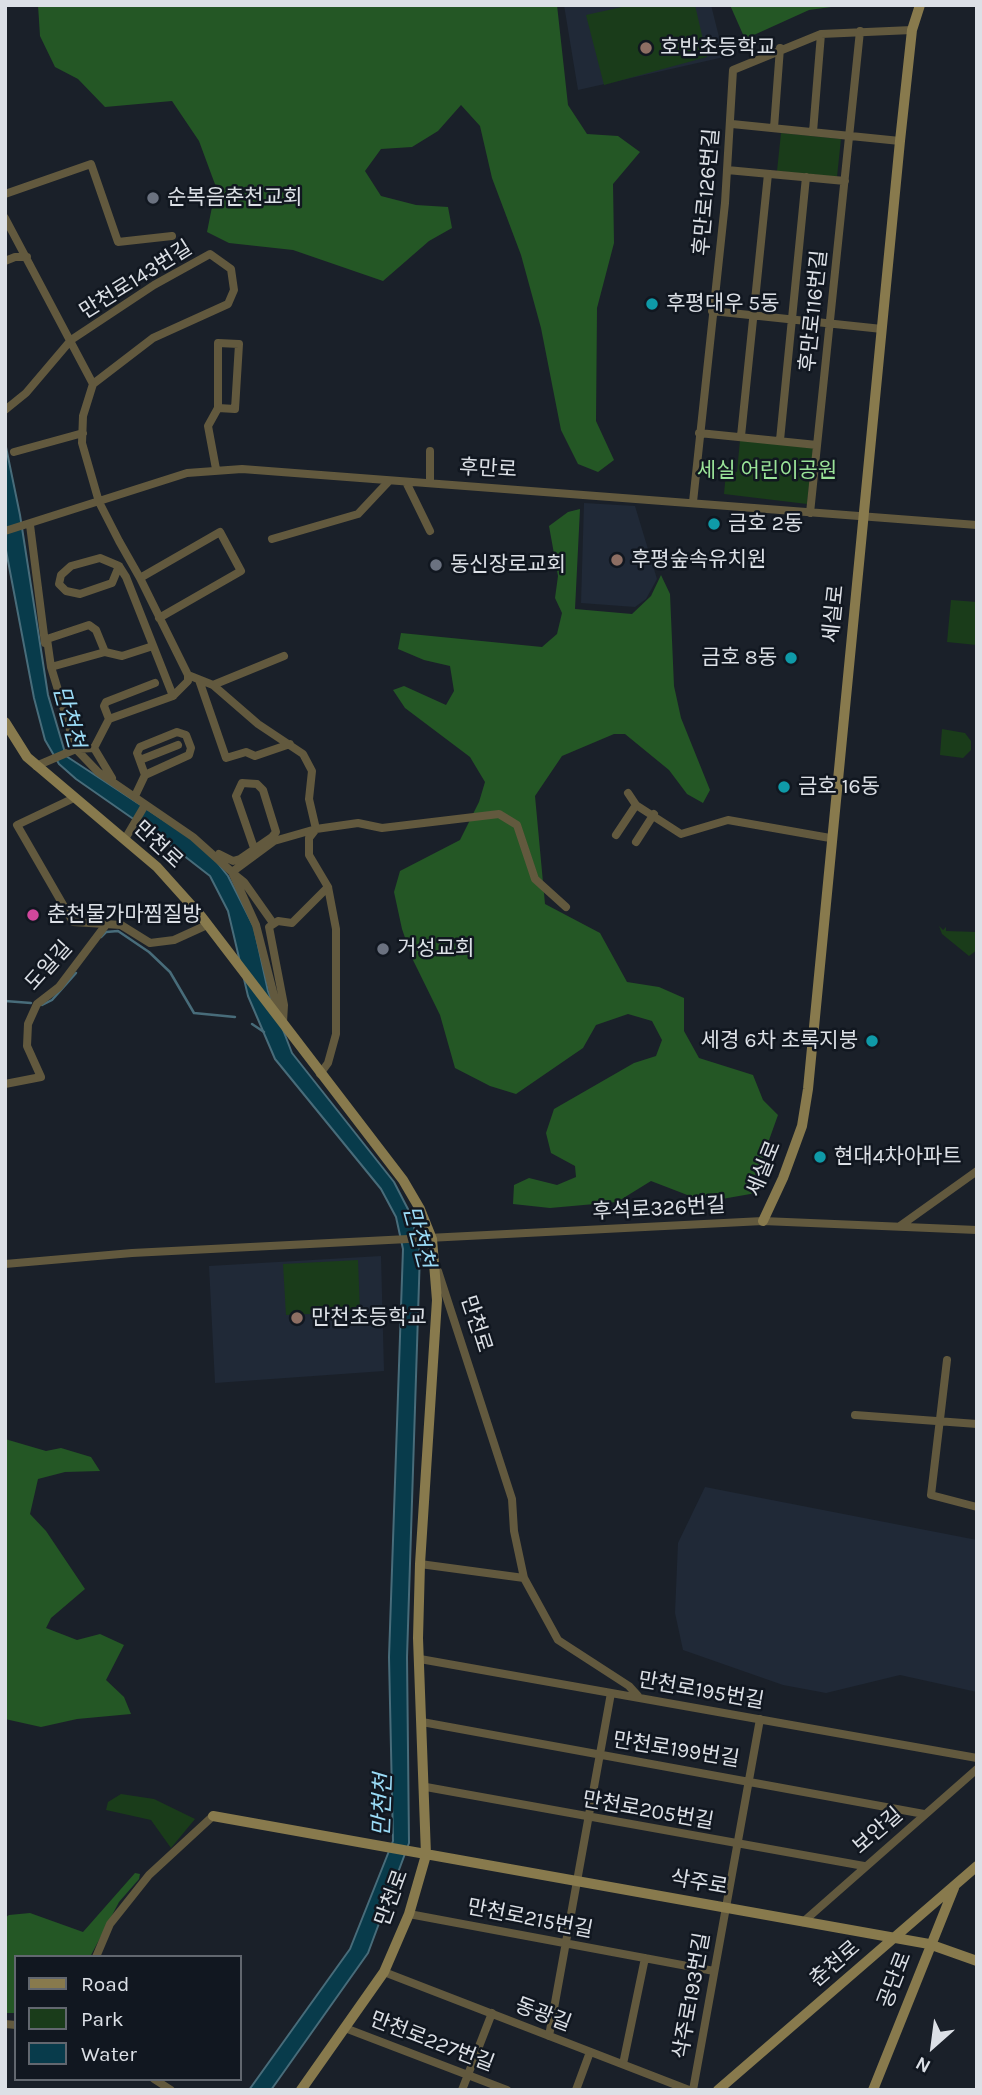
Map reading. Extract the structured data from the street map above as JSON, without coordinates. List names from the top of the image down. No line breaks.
{"streets":{"street":["후만로126번길","만천로143번길","후만로116번길","후만로","세실로","만천로","도일길","후석로326번길","만천로195번길","만천로199번길","만천로205번길","보안길","삭주로","만천로215번길","춘천로","공단로","삭주로193번길","동광길","만천로227번길"]},"crossings":[["후만로126번길","후만로116번길"],["후만로126번길","후만로"],["후만로126번길","세실로"],["후만로116번길","후만로"],["후만로","세실로"],["세실로","후석로326번길"],["만천로","후석로326번길"],["만천로","만천로195번길"],["만천로","만천로199번길"],["만천로","만천로205번길"],["만천로","삭주로"],["만천로","만천로215번길"],["만천로","동광길"],["만천로","만천로227번길"],["만천로195번길","삭주로193번길"],["만천로199번길","보안길"],["만천로199번길","삭주로193번길"],["만천로205번길","보안길"],["만천로205번길","삭주로193번길"],["보안길","삭주로"],["삭주로","춘천로"],["삭주로","공단로"],["삭주로","삭주로193번길"],["만천로215번길","삭주로193번길"],["춘천로","공단로"],["삭주로193번길","동광길"]],"water":["만천천"],"parks":["세실 어린이공원"],"places":["호반초등학교","순복음춘천교회","후평대우 5동","금호 2동","후평숲속유치원","동신장로교회","금호 8동","금호 16동","춘천물가마찜질방","거성교회","세경 6차 초록지붕","현대4차아파트","만천초등학교"],"legend":["Road","Park","Water"],"north":"bottom left"}
